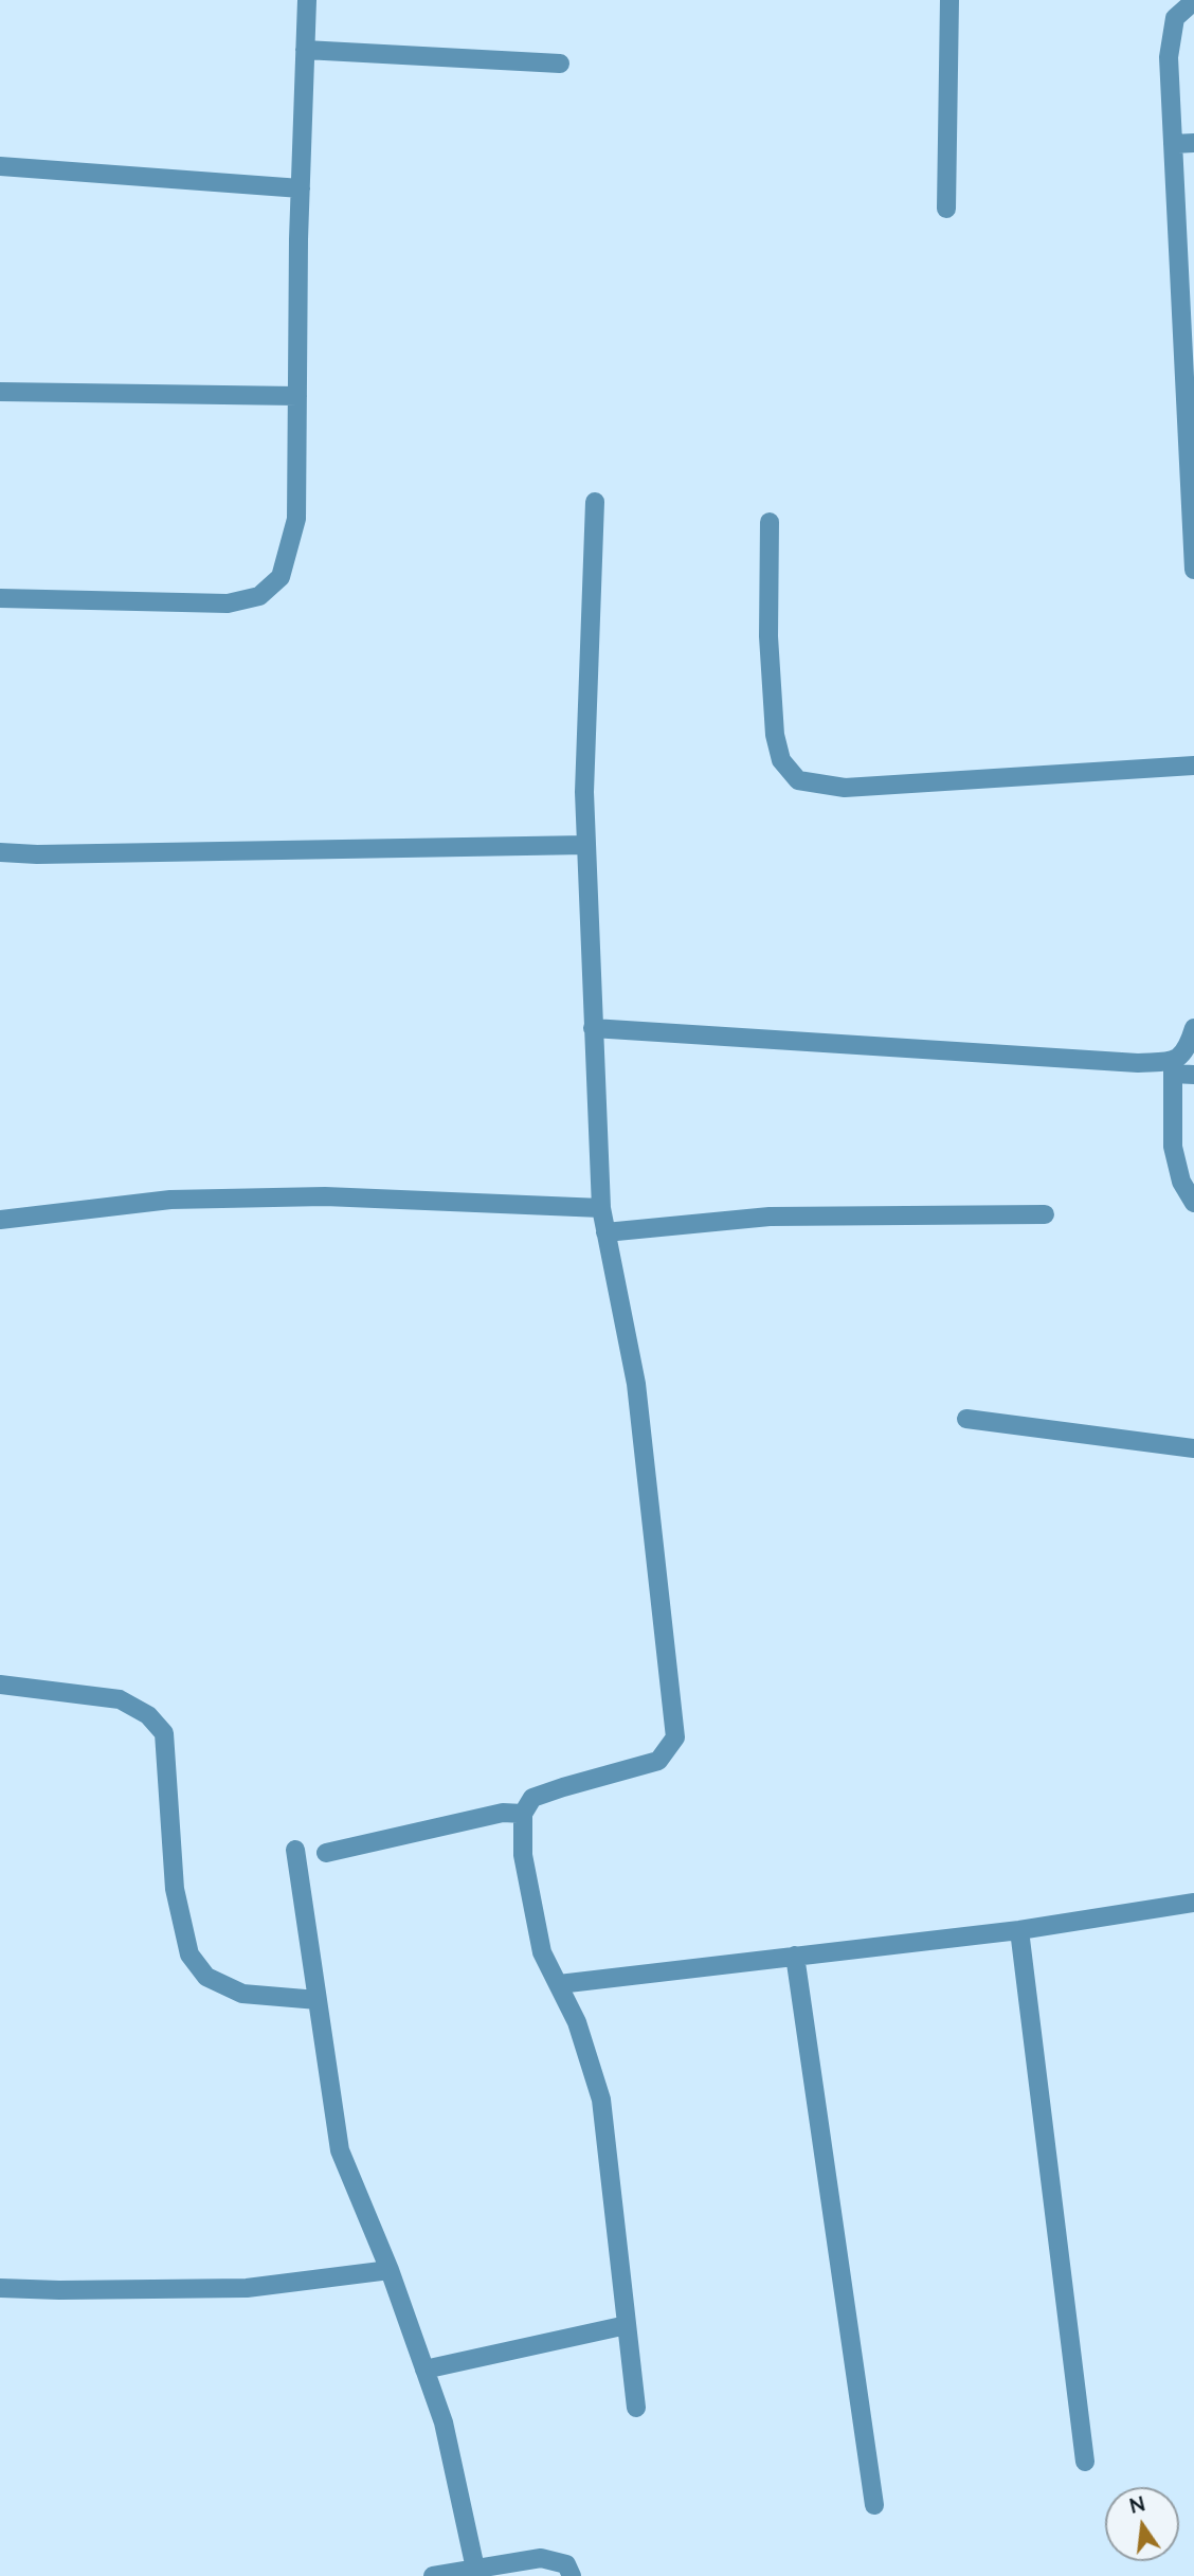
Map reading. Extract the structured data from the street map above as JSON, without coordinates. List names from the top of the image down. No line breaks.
{"north":"top"}
